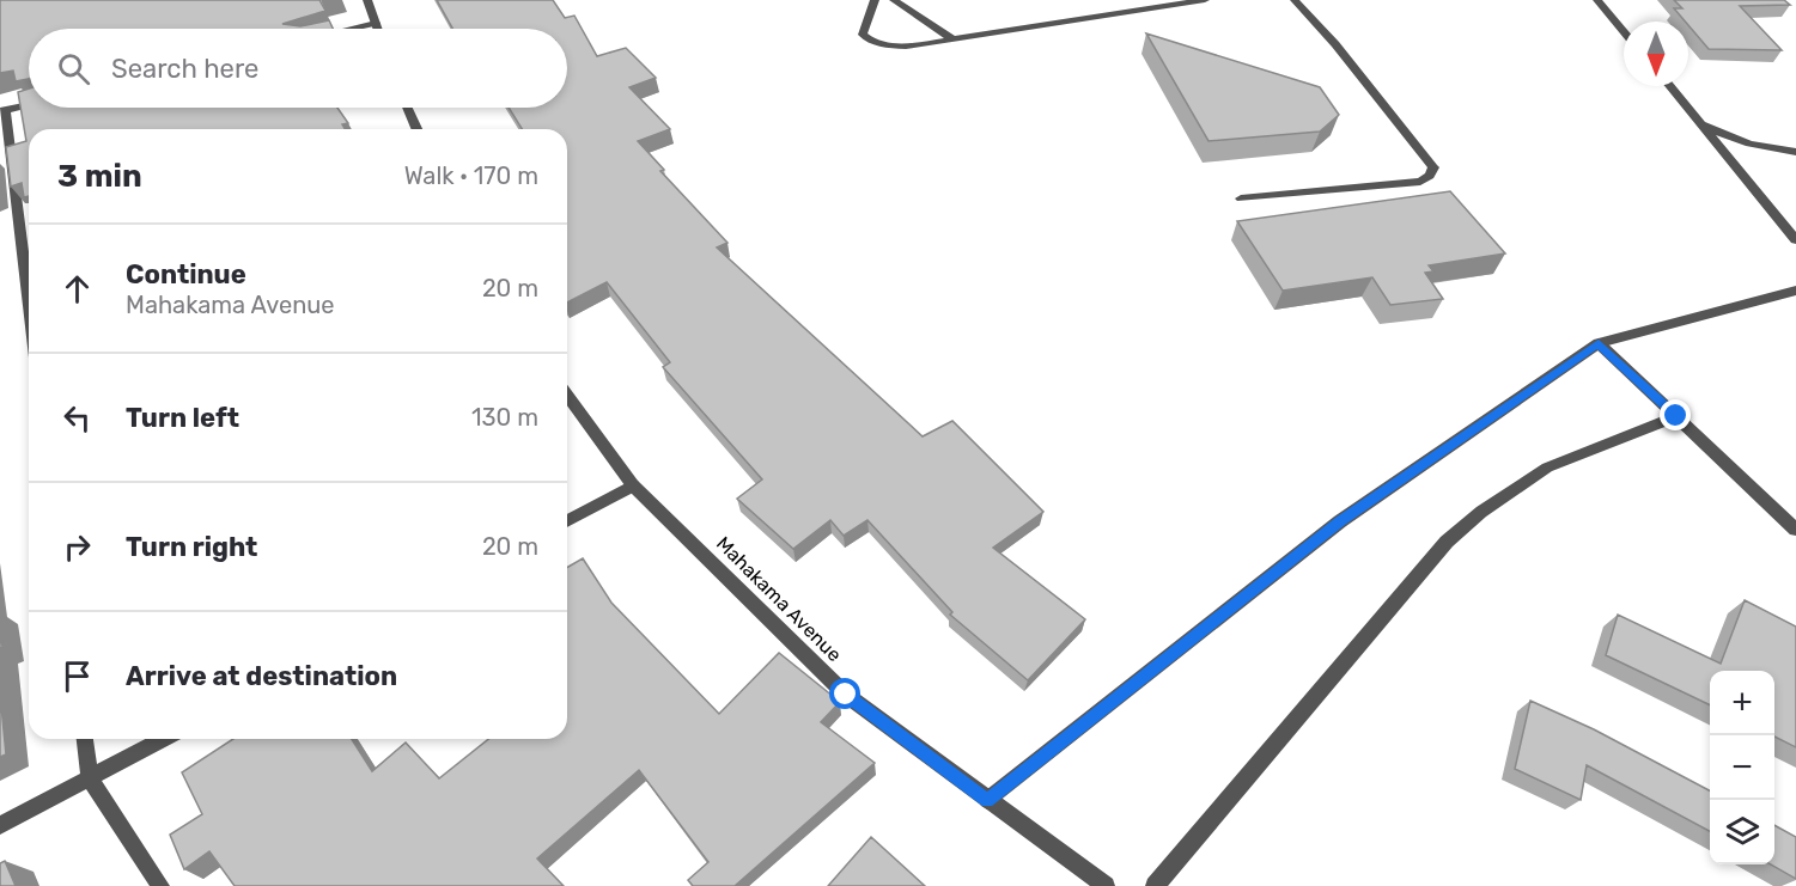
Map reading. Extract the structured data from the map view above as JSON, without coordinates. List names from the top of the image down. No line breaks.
{"streets":{"street":["Mahakama Avenue"]},"north":"bottom","page":{"search":"Search here","heading":["3 min","Walk · 170 m"],"list":[["Continue","Mahakama Avenue","20 m"],["Turn left","130 m"],["Turn right","20 m"],"Arrive at destination"],"map_buttons":["+","−"]}}
